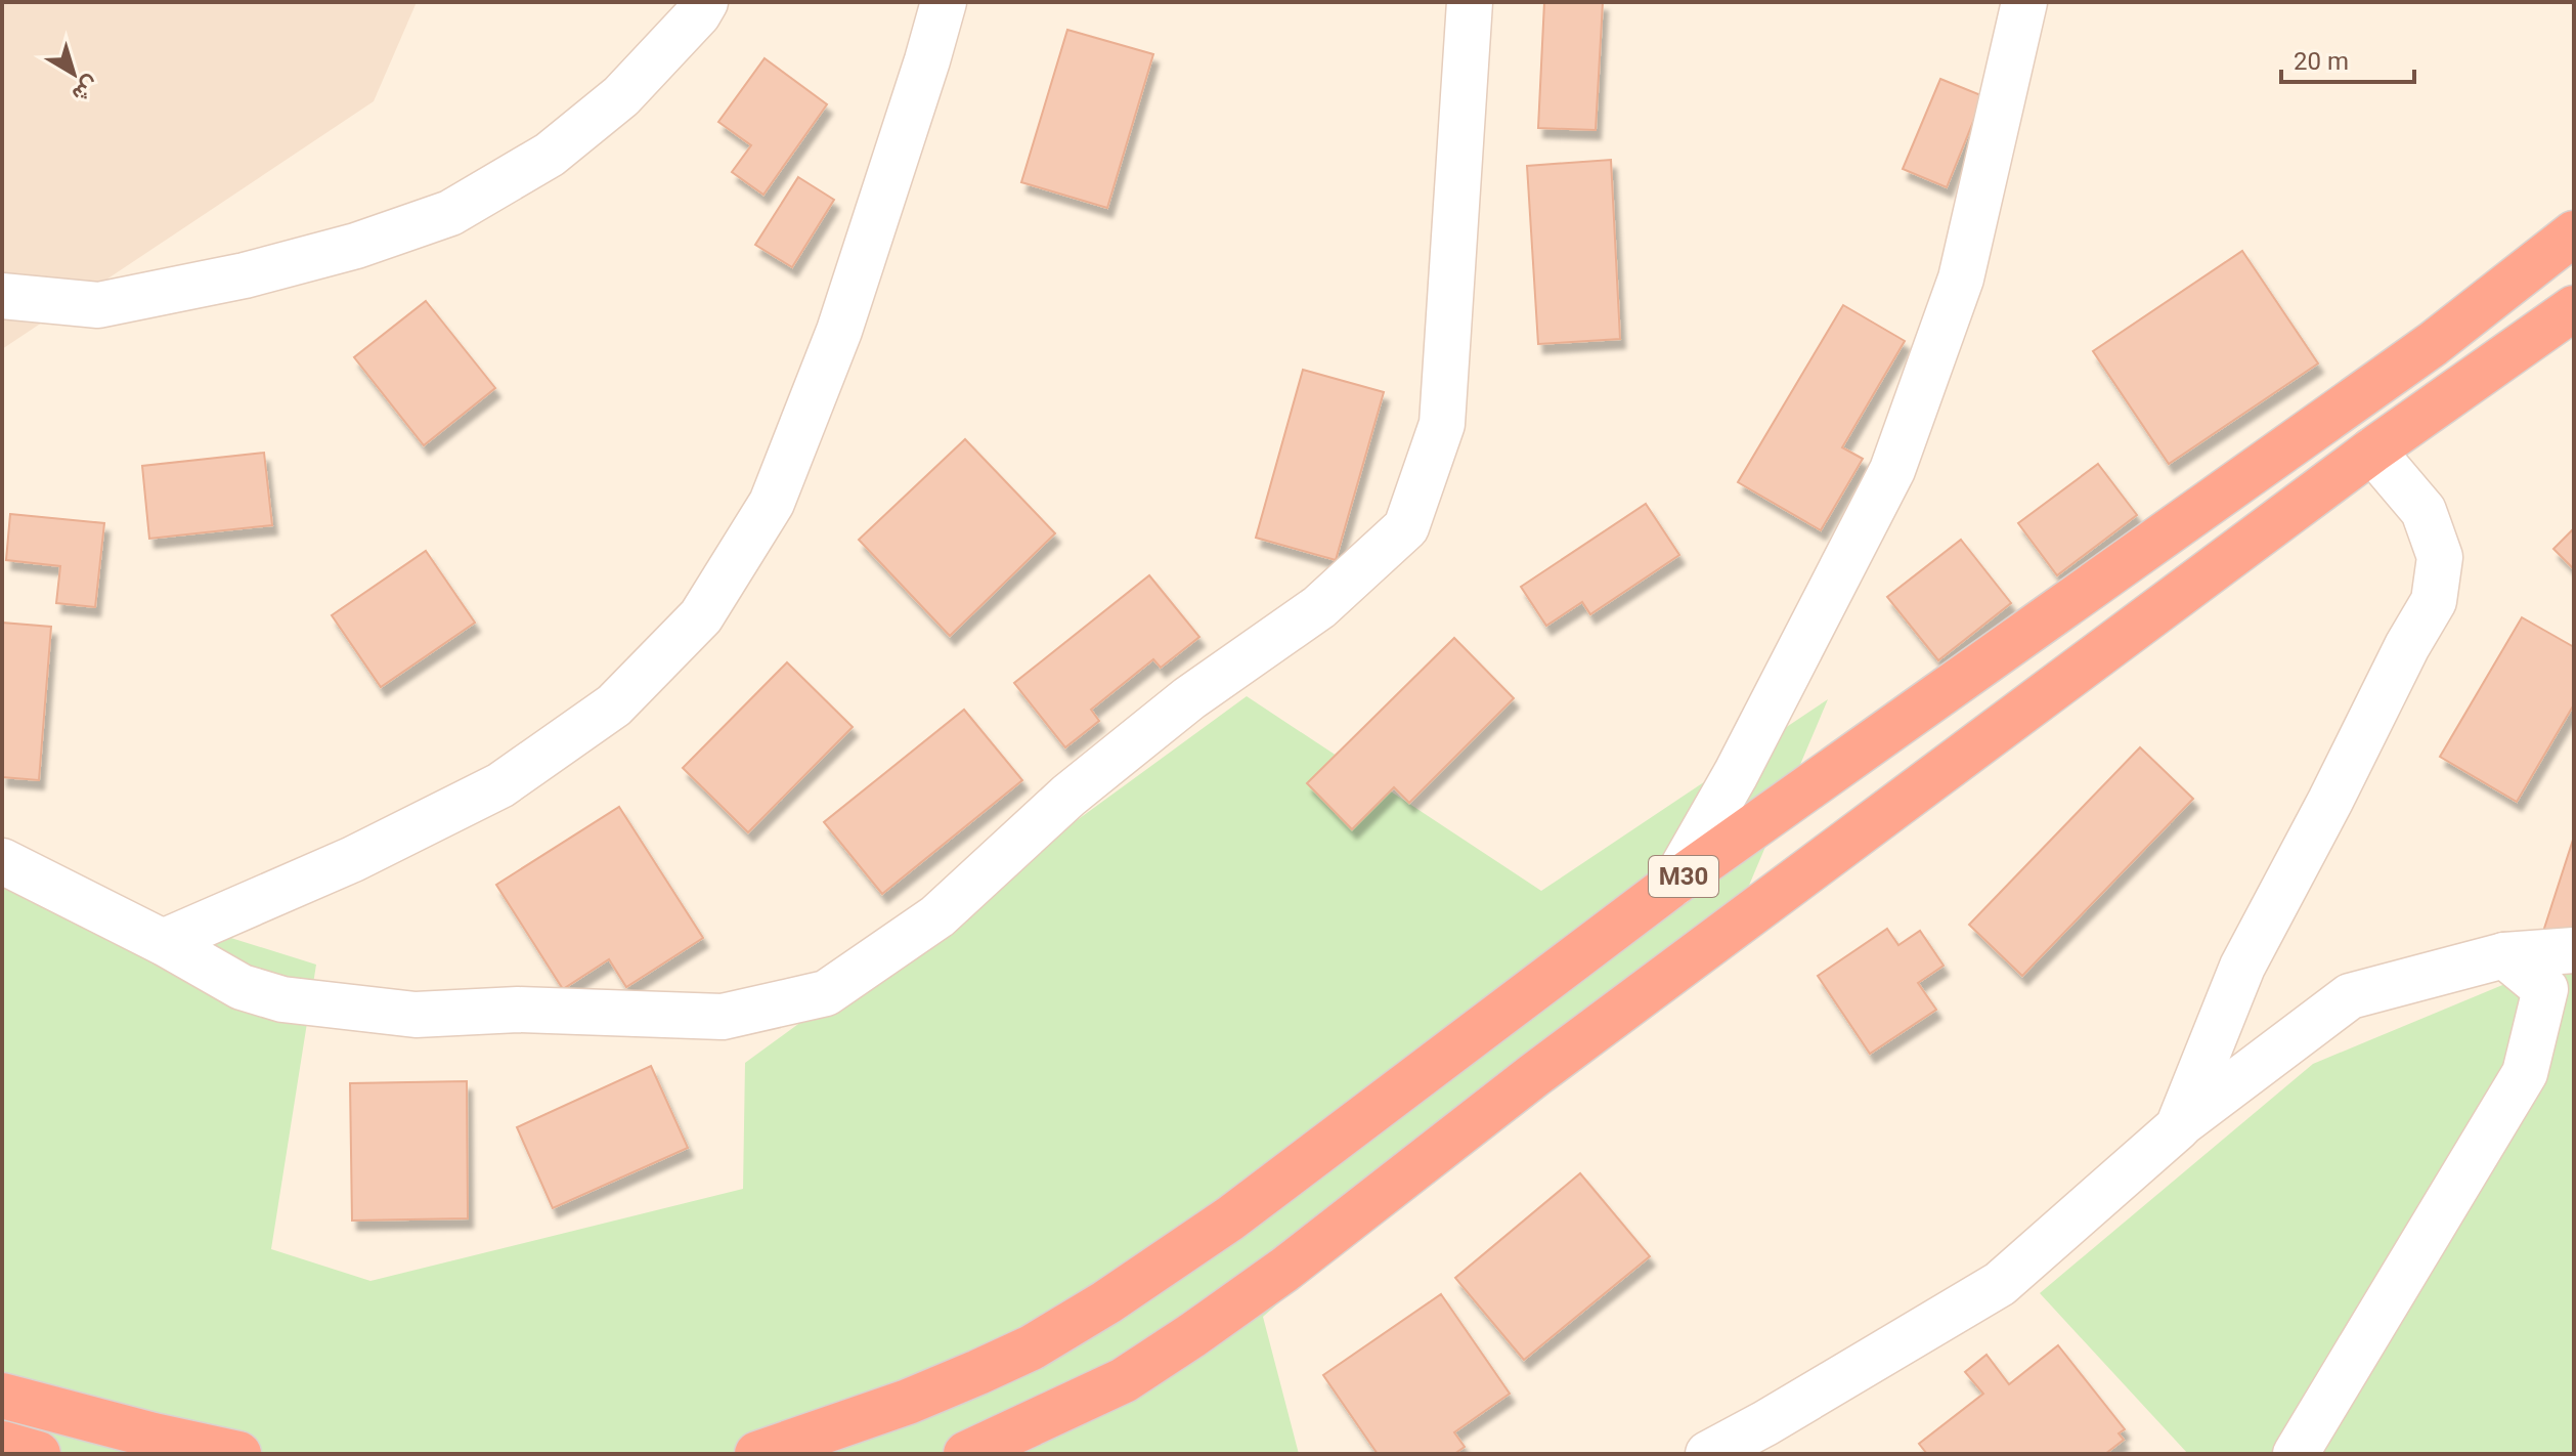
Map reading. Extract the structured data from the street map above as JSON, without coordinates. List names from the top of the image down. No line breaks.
{"streets":{"highway":["M30"]},"scale_bar":"20 m","north":"bottom right"}
